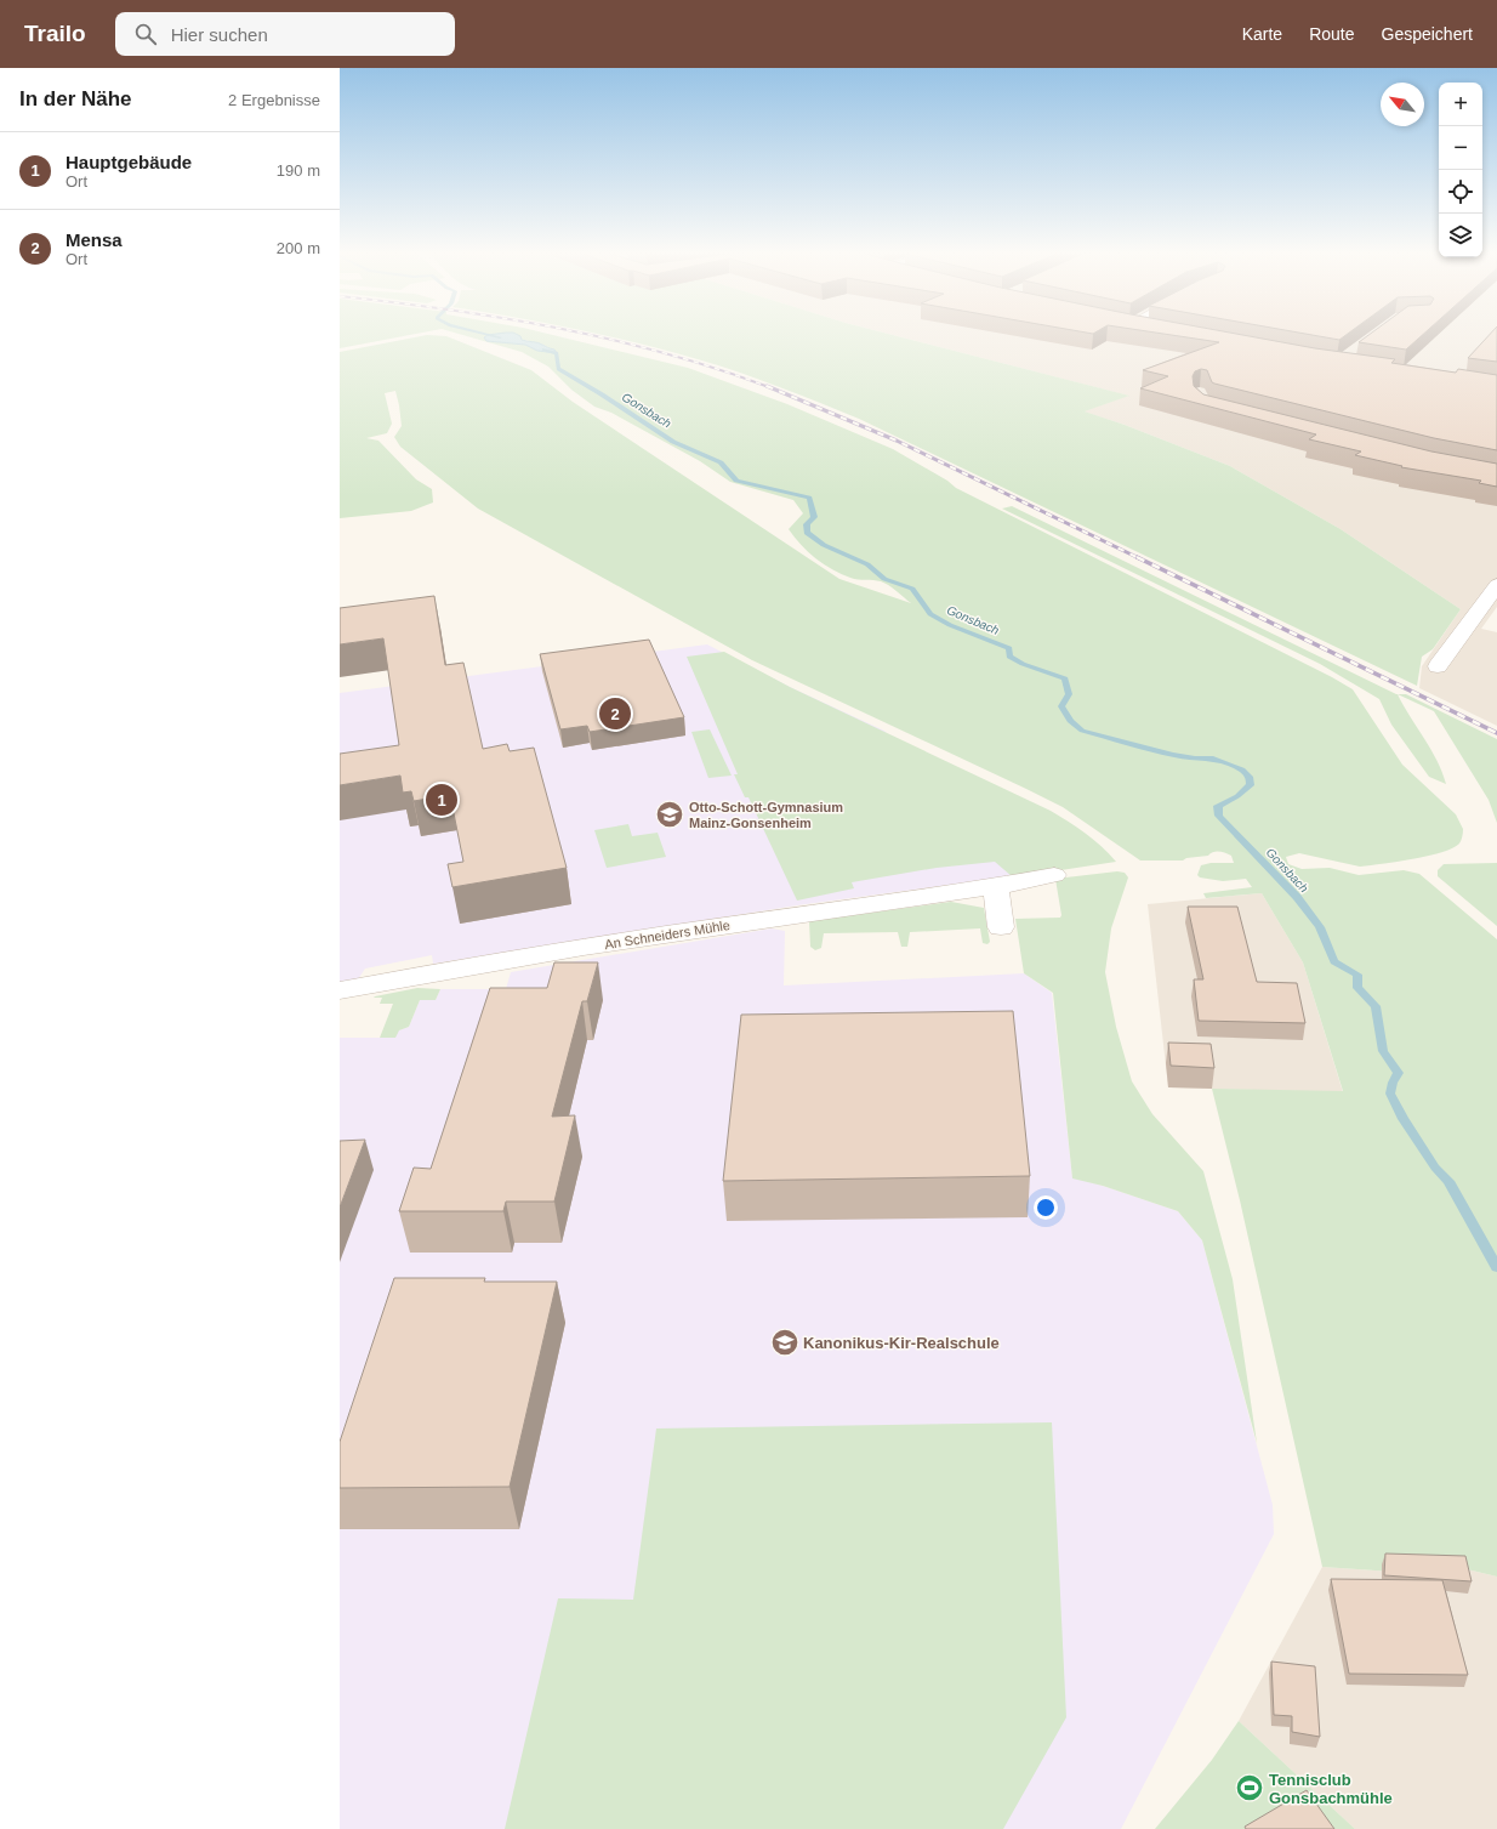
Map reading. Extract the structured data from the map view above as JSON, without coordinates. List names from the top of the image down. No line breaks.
{"streets":{"street":["An Schneiders Mühle"]},"water":["Gonsbach"],"places":{"school or university":["Otto-Schott-Gymnasium Mainz-Gonsenheim","Kanonikus-Kir-Realschule"],"sports":["Tennisclub Gonsbachmühle"]},"north":"top left","page":{"header":"Trailo","search":"Hier suchen","nav":["Karte","Route","Gespeichert"],"heading":["In der Nähe","2 Ergebnisse"],"map_buttons":["+","−"],"list":[{"mark":"1","name":"Hauptgebäude","note":"Ort","value":"190 m"},{"mark":"2","name":"Mensa","note":"Ort","value":"200 m"}],"pins":["2","1"]}}
